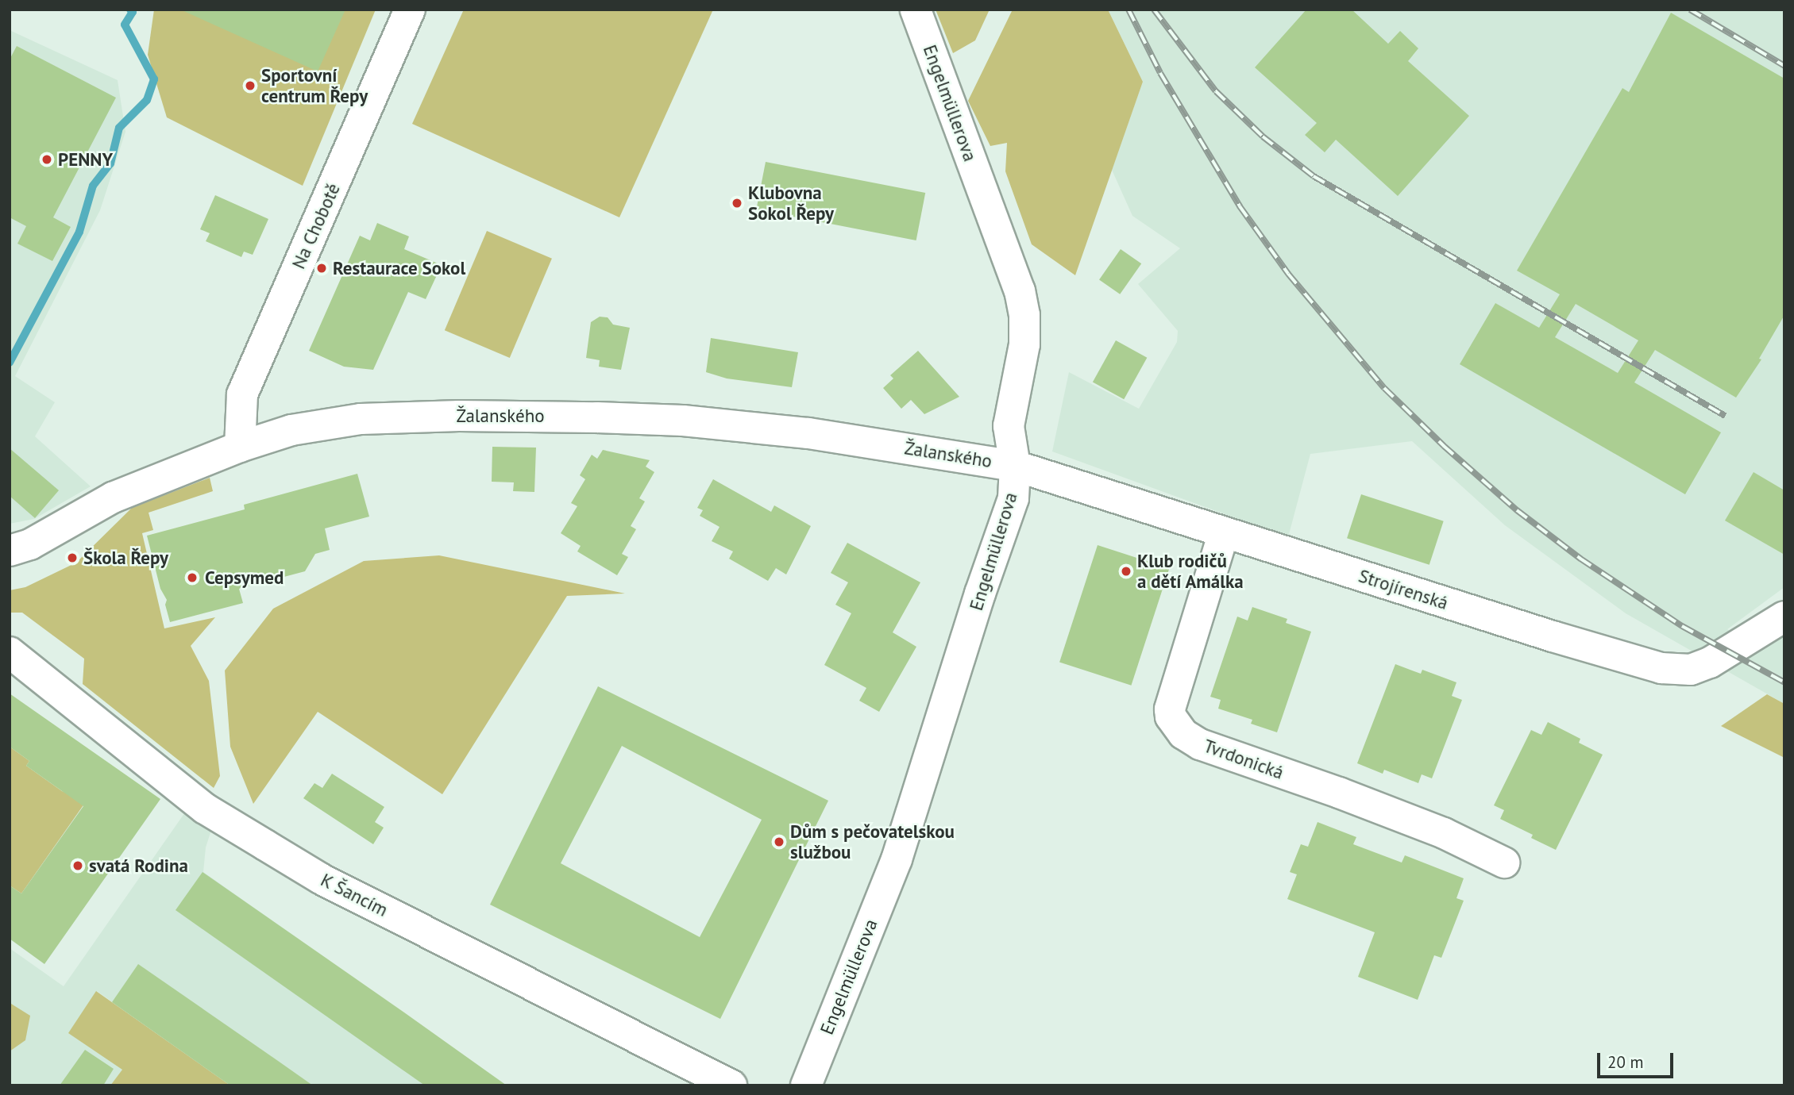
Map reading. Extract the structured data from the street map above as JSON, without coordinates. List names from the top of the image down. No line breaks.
{"streets":{"street":["Engelmüllerova","Na Chobotě","Žalanského","Strojírenská","Tvrdonická","K Šancím"]},"crossings":[["Engelmüllerova","Žalanského"],["Engelmüllerova","Strojírenská"],["Na Chobotě","Žalanského"],["Žalanského","Strojírenská"],["Strojírenská","Tvrdonická"]],"places":["Sportovní centrum Řepy","PENNY","Klubovna Sokol Řepy","Restaurace Sokol","Škola Řepy","Klub rodičů a dětí Amálka","Cepsymed","Dům s pečovatelskou službou","svatá Rodina"],"scale_bar":"20 m"}
